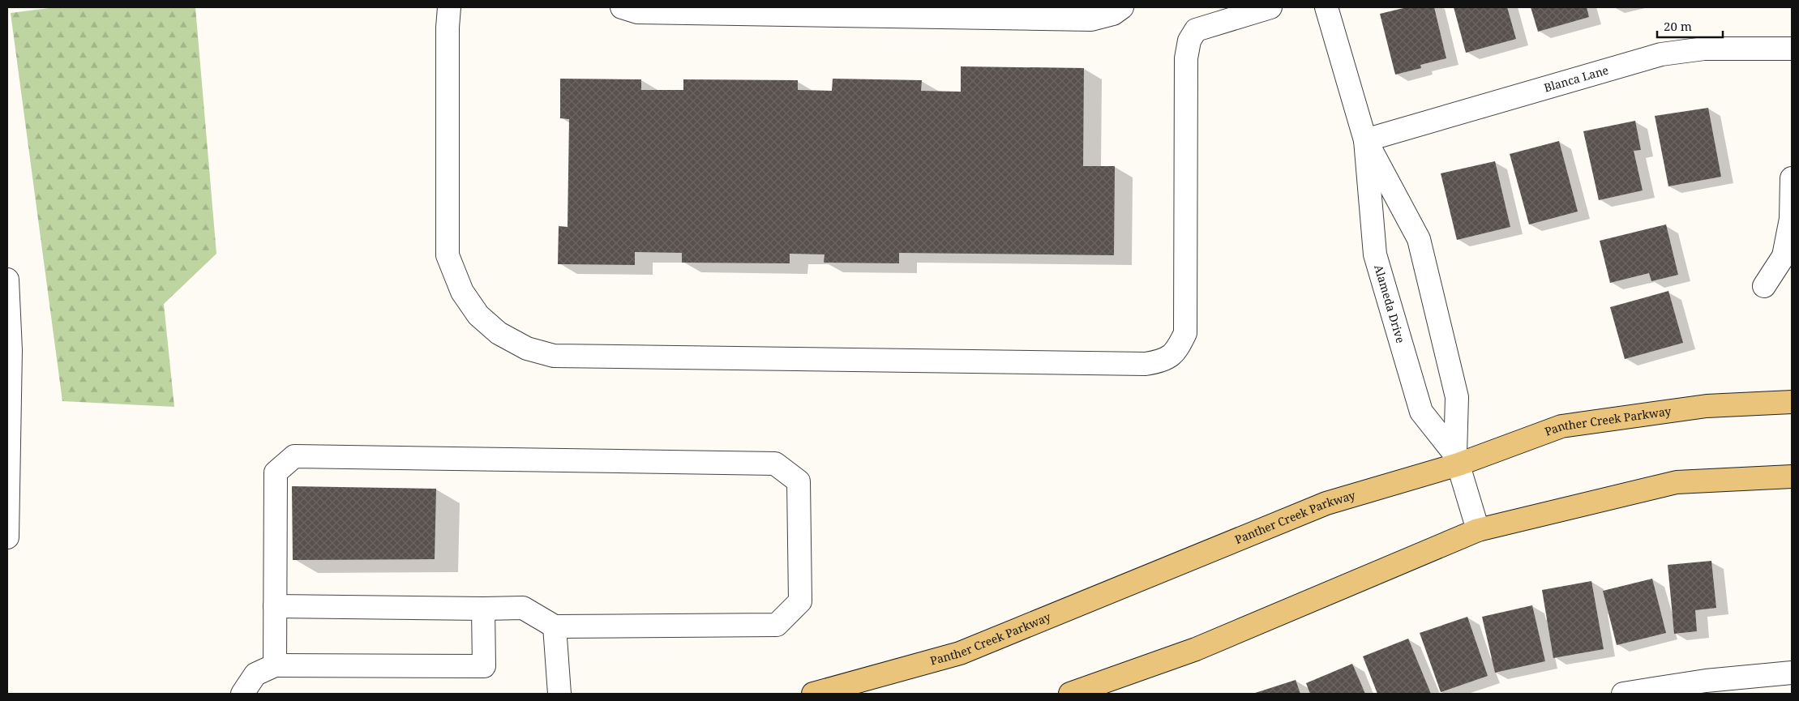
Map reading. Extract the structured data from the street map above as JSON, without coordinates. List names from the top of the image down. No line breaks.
{"streets":{"main road":["Panther Creek Parkway"],"street":["Blanca Lane","Alameda Drive"]},"crossings":[["Blanca Lane","Alameda Drive"],["Alameda Drive","Panther Creek Parkway"]],"scale_bar":"20 m"}
